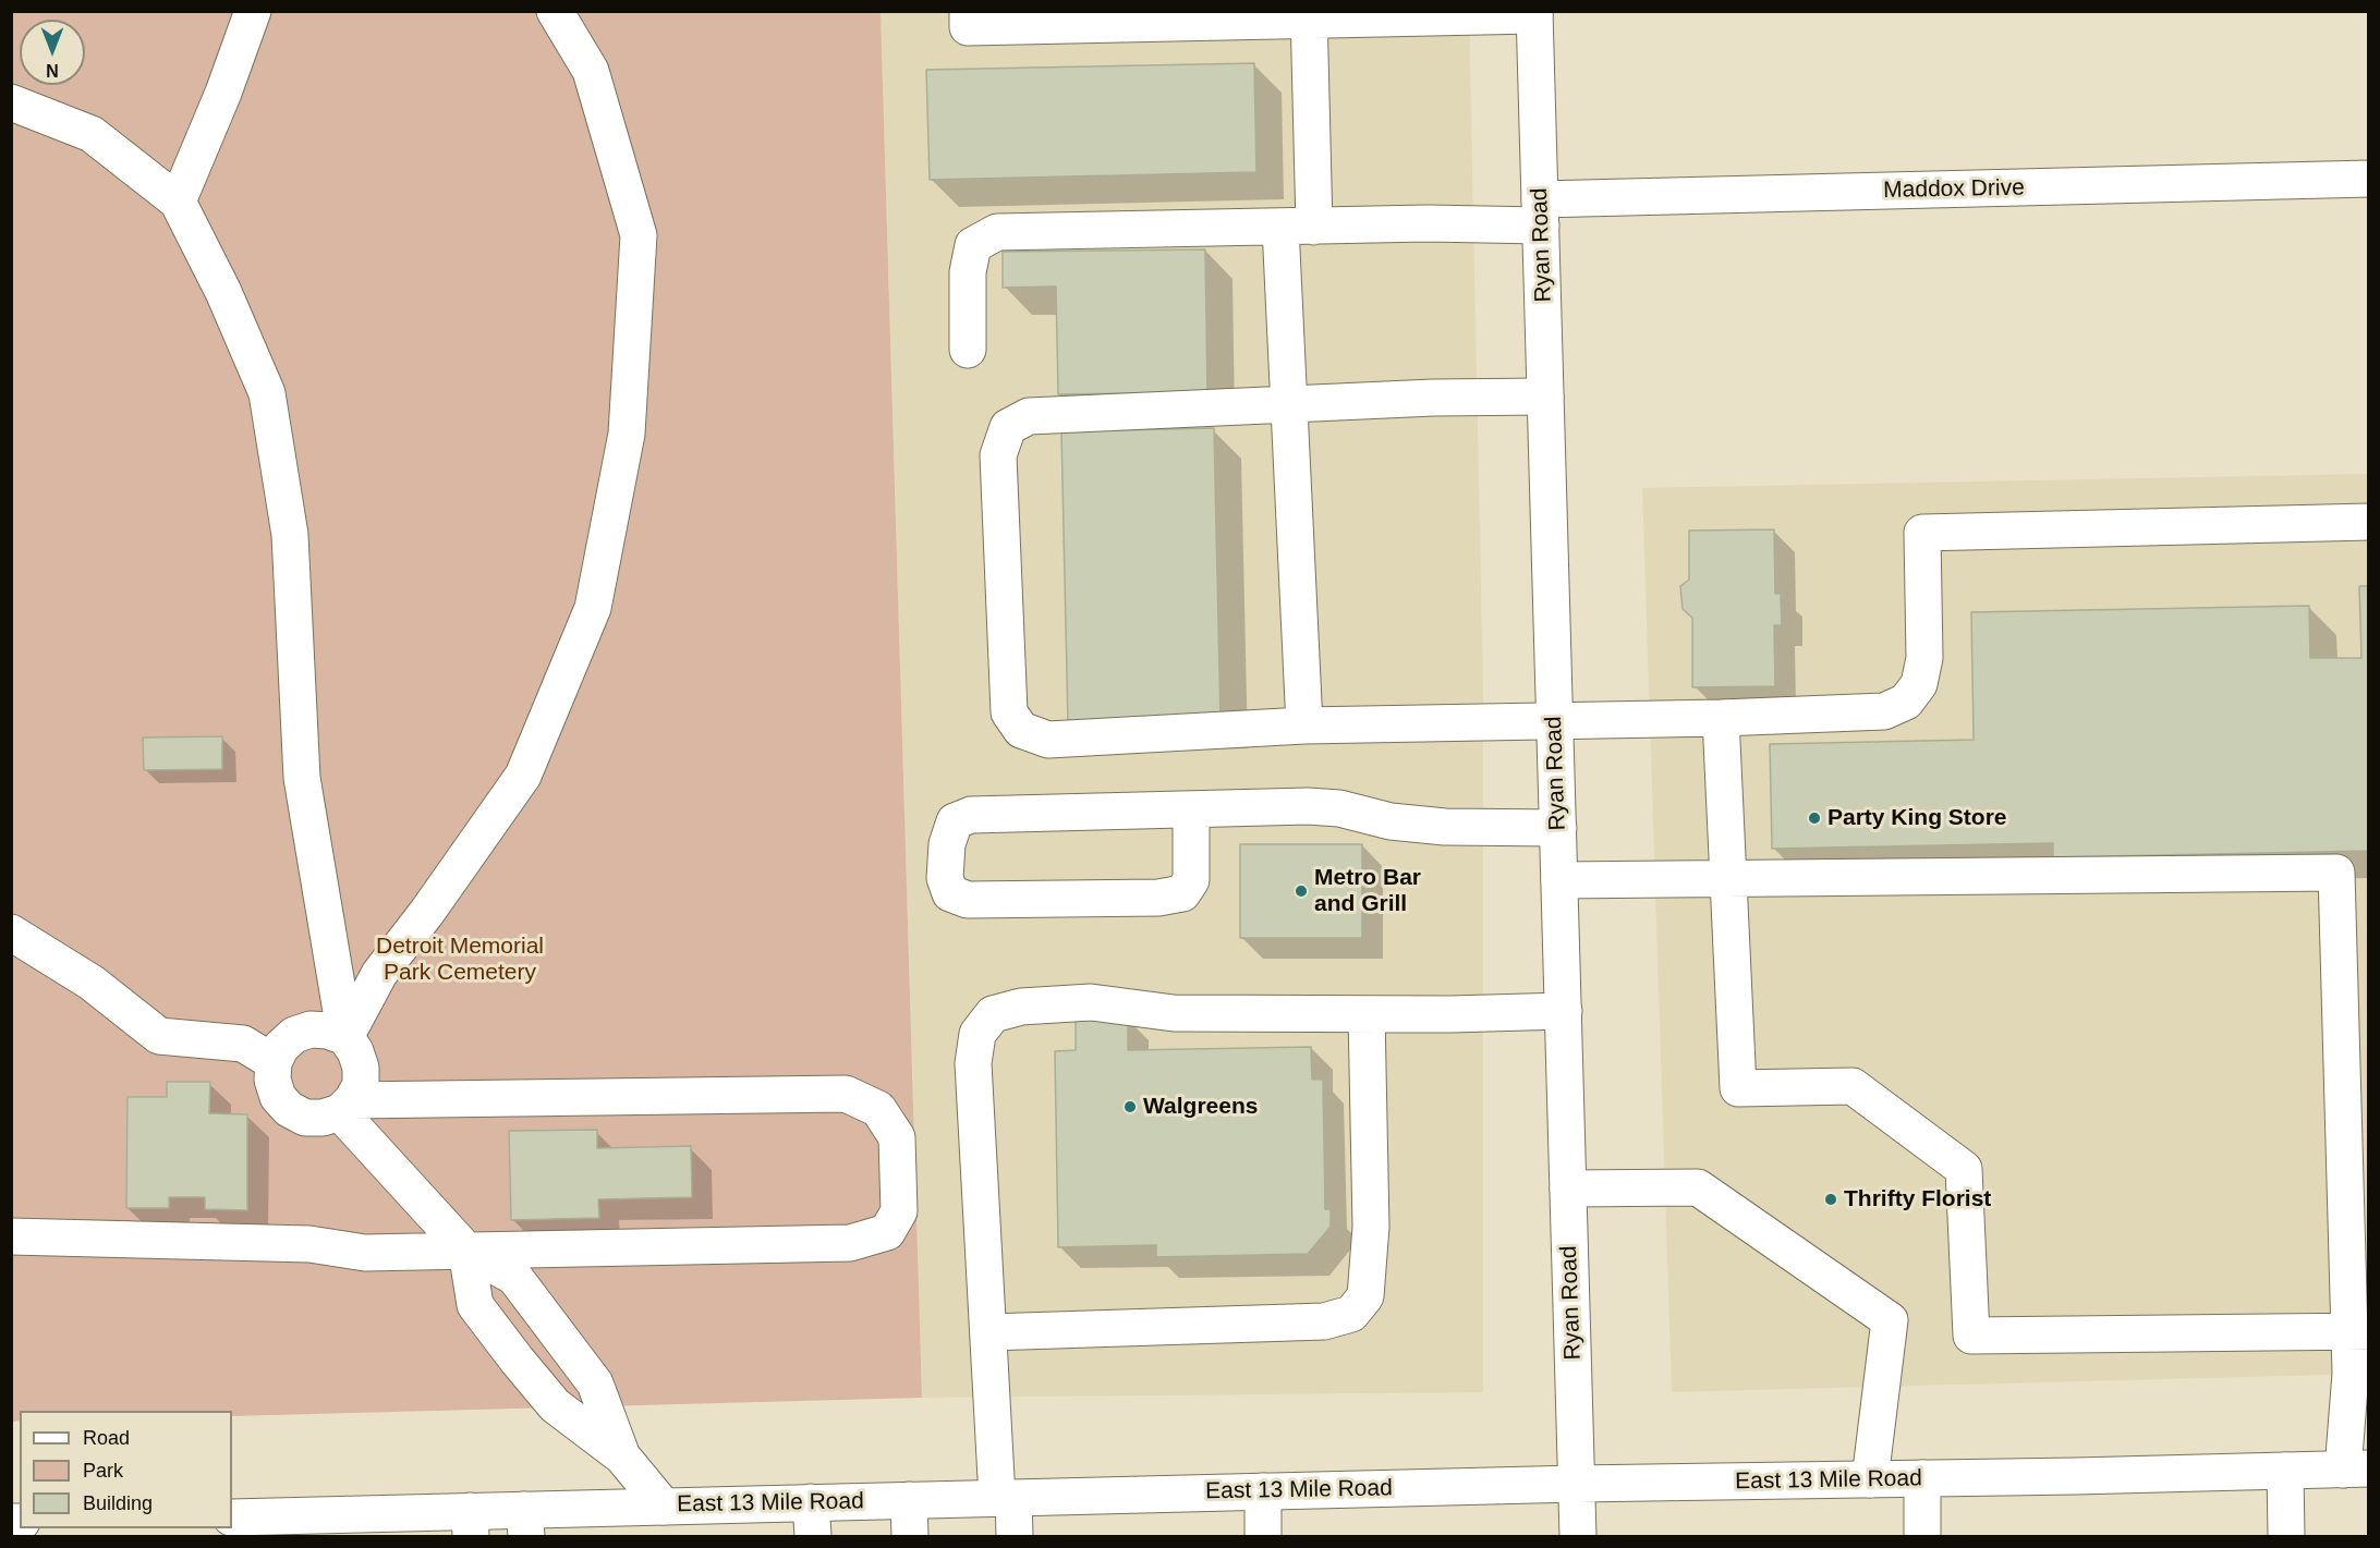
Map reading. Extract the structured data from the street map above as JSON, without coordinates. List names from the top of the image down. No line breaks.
{"streets":{"main road":["Maddox Drive","Ryan Road","East 13 Mile Road"]},"crossings":[["Maddox Drive","Ryan Road"],["Ryan Road","East 13 Mile Road"]],"parks":["Detroit Memorial Park Cemetery"],"places":["Party King Store","Metro Bar and Grill","Walgreens","Thrifty Florist"],"legend":["Road","Park","Building"],"north":"bottom"}
